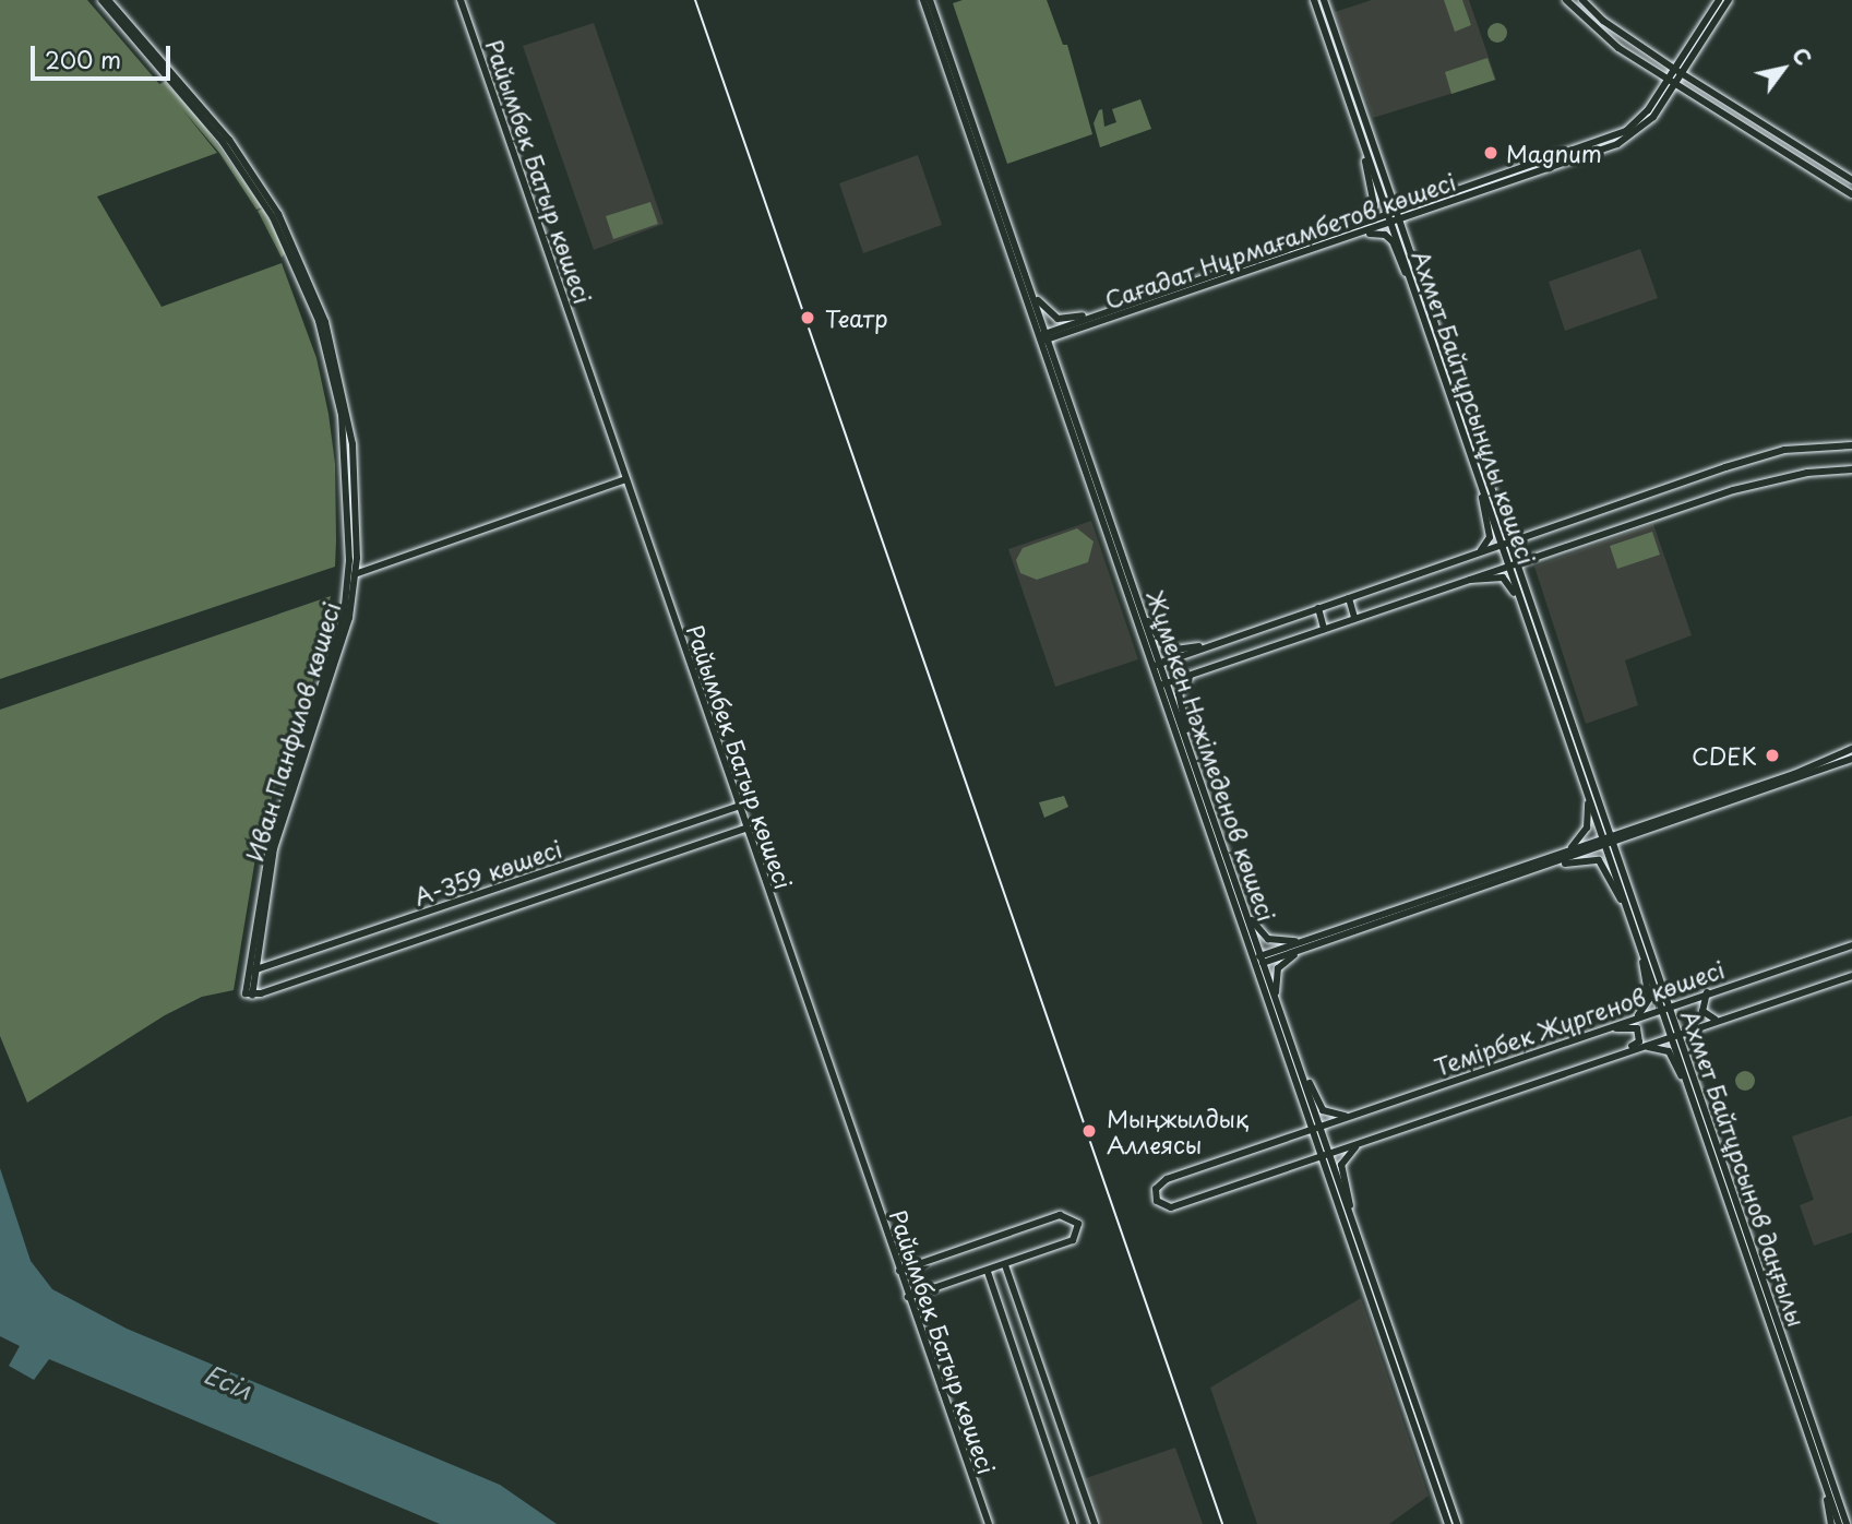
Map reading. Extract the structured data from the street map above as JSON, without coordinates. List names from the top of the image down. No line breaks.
{"streets":{"street":["Райымбек Батыр көшесі","Сағадат Нұрмағамбетов көшесі","Ахмет Байтұрсынұлы көшесі","Иван Панфилов көшесі","Жұмекен Нәжімеденов көшесі","А-359 көшесі","Темірбек Жүргенов көшесі","Ахмет Байтұрсынов даңғылы"]},"crossings":[["Райымбек Батыр көшесі","Иван Панфилов көшесі"],["Райымбек Батыр көшесі","А-359 көшесі"],["Сағадат Нұрмағамбетов көшесі","Ахмет Байтұрсынұлы көшесі"],["Сағадат Нұрмағамбетов көшесі","Жұмекен Нәжімеденов көшесі"],["Ахмет Байтұрсынұлы көшесі","Ахмет Байтұрсынов даңғылы"],["Иван Панфилов көшесі","А-359 көшесі"],["Жұмекен Нәжімеденов көшесі","Темірбек Жүргенов көшесі"],["Темірбек Жүргенов көшесі","Ахмет Байтұрсынов даңғылы"]],"water":["Есіл"],"places":["Magnum","Театр","CDEK","Мыңжылдық Аллеясы"],"scale_bar":"200 m","north":"top right"}
